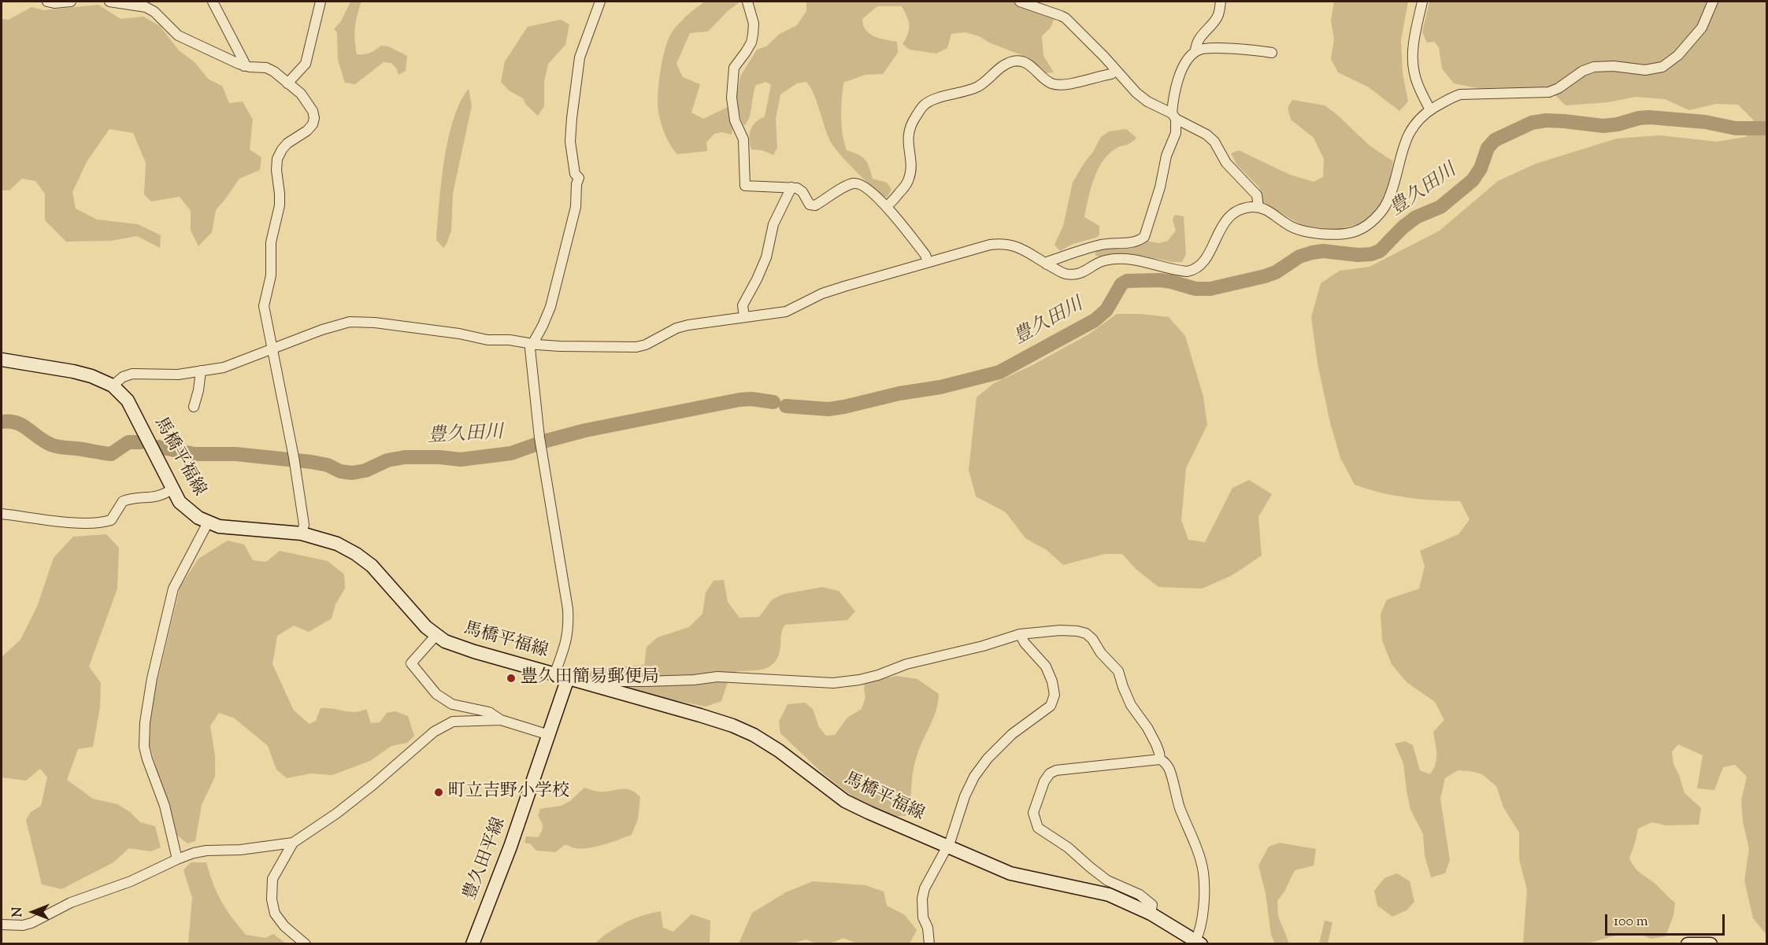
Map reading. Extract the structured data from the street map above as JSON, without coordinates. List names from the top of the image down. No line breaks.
{"streets":{"main road":["馬橋平福線","豊久田平線"]},"crossings":[["馬橋平福線","豊久田平線"]],"water":["豊久田川"],"places":["豊久田簡易郵便局","町立吉野小学校"],"scale_bar":"100 m","north":"left"}
